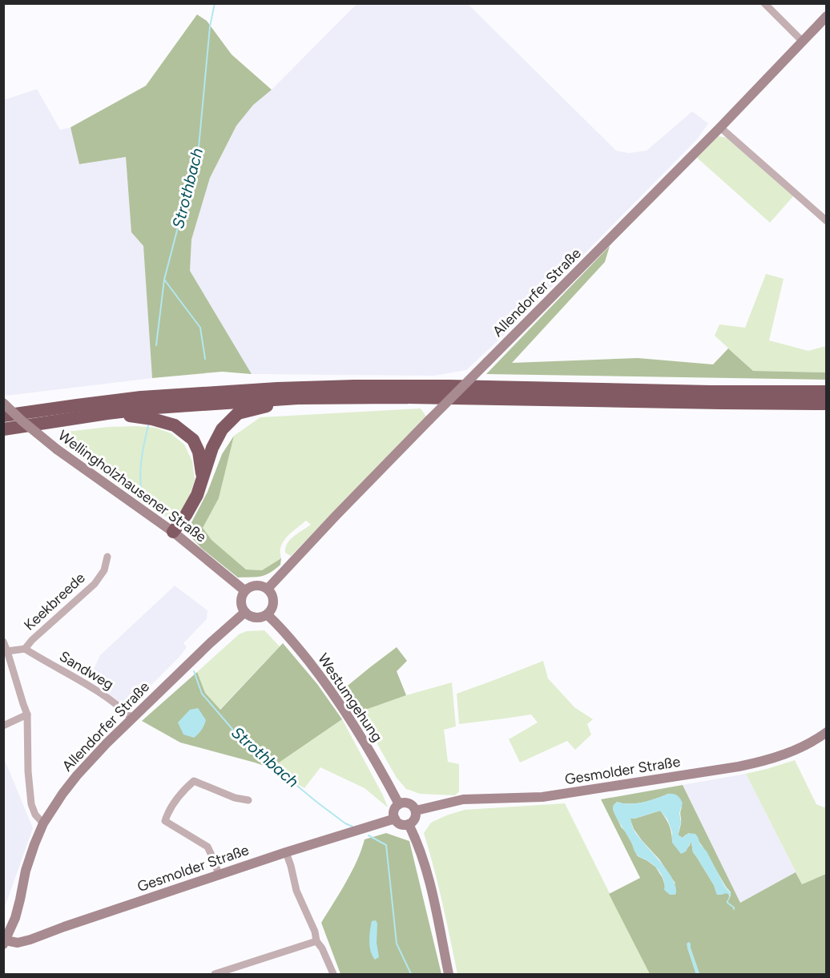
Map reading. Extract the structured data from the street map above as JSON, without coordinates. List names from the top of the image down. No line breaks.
{"streets":{"main road":["Allendorfer Straße","Wellingholzhausener Straße","Westumgehung","Gesmolder Straße"],"street":["Keekbreede","Sandweg"]},"crossings":[["Allendorfer Straße","Wellingholzhausener Straße"],["Allendorfer Straße","Sandweg"],["Allendorfer Straße","Westumgehung"],["Allendorfer Straße","Gesmolder Straße"],["Wellingholzhausener Straße","Westumgehung"],["Keekbreede","Sandweg"],["Westumgehung","Gesmolder Straße"]],"water":["Strothbach"]}
